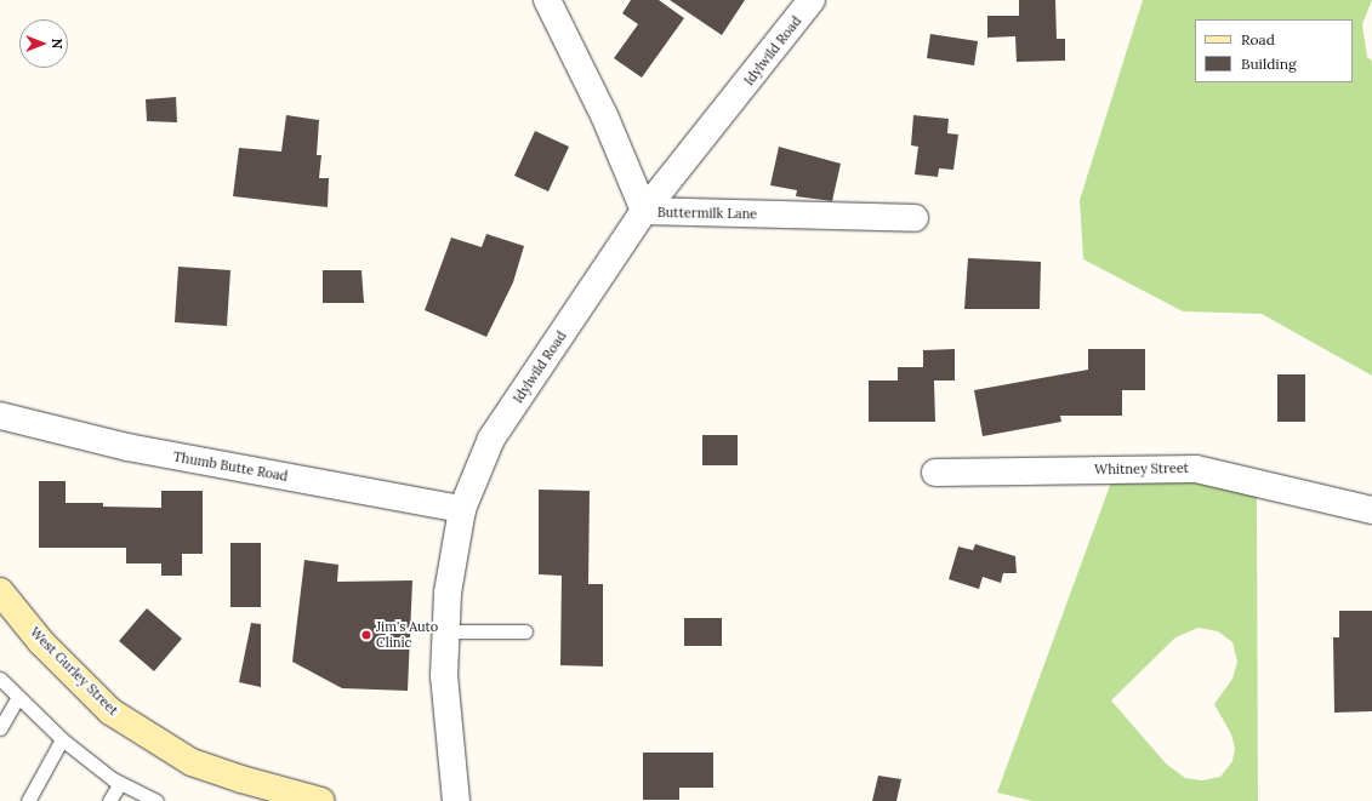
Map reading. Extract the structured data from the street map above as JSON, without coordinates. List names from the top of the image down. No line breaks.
{"streets":{"main road":["West Gurley Street"],"street":["Idylwild Road","Buttermilk Lane","Thumb Butte Road","Whitney Street"]},"crossings":[["Idylwild Road","Buttermilk Lane"],["Idylwild Road","Thumb Butte Road"]],"places":["Jim's Auto Clinic"],"legend":["Road","Building"],"north":"right"}
